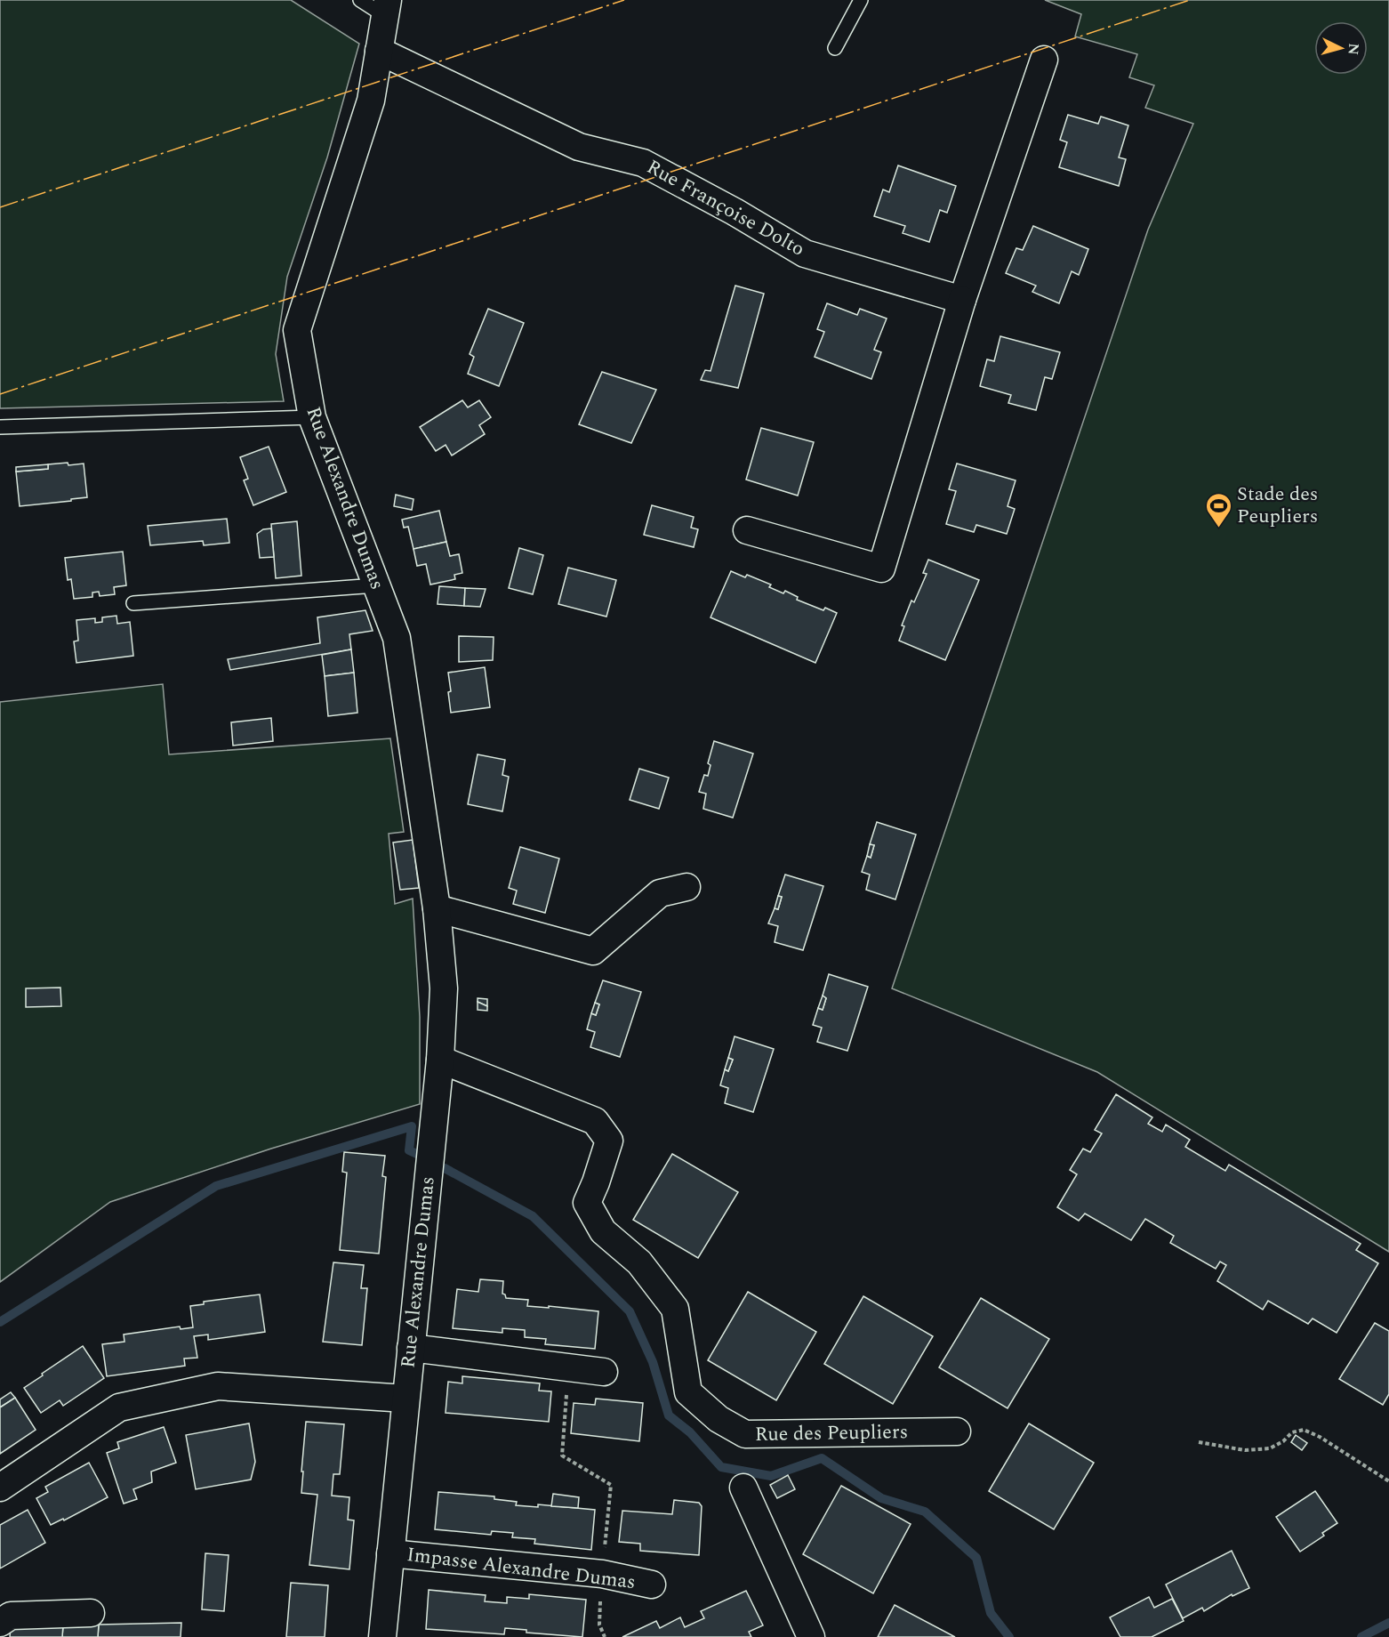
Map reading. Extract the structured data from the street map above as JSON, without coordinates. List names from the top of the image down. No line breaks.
{"streets":{"street":["Rue Françoise Dolto","Rue Alexandre Dumas","Rue des Peupliers","Impasse Alexandre Dumas"]},"crossings":[["Rue Françoise Dolto","Rue Alexandre Dumas"],["Rue Alexandre Dumas","Rue des Peupliers"],["Rue Alexandre Dumas","Impasse Alexandre Dumas"]],"places":{"sports":["Stade des Peupliers"]},"north":"right"}
